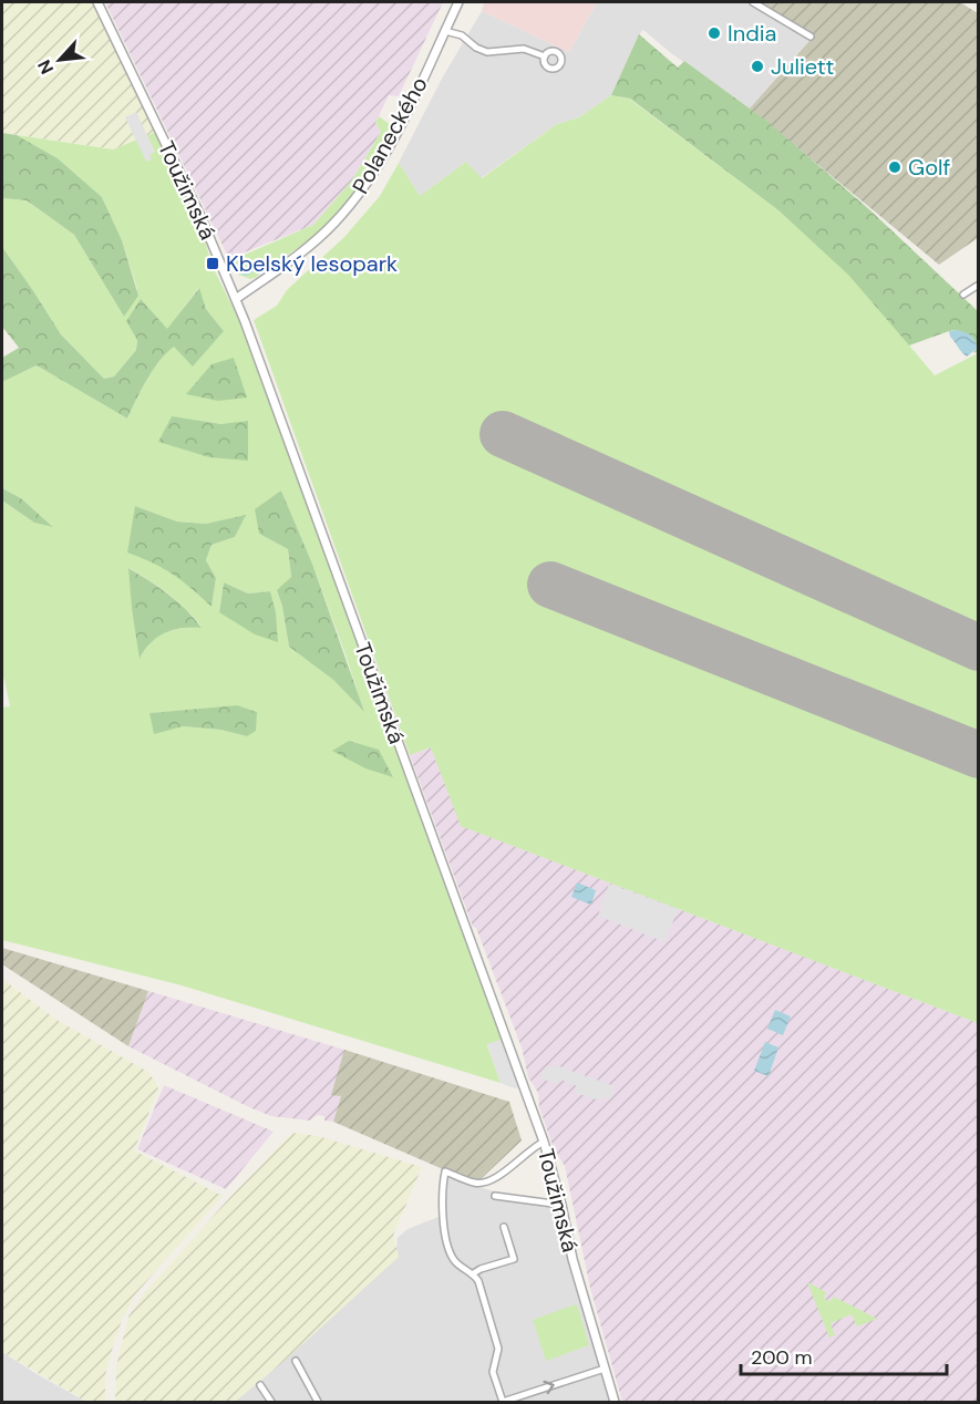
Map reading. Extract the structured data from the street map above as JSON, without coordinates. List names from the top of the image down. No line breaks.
{"streets":{"street":["Polaneckého","Toužimská"]},"crossings":[["Polaneckého","Toužimská"]],"places":{"other":["India","Juliett","Golf"],"transit":["Kbelský lesopark"]},"scale_bar":"200 m","north":"bottom left"}
